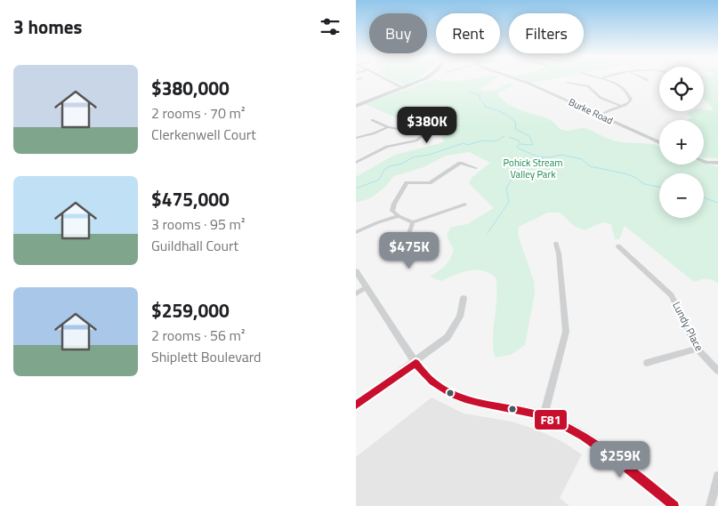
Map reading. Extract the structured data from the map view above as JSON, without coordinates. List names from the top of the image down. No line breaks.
{"streets":{"street":["Burke Road","Lundy Place"]},"parks":["Pohick Stream Valley Park"],"lines":["transit line F81"],"page":{"heading":"3 homes","chip":["Buy","Rent","Filters"],"list":[{"name":"$380,000","note":"2 rooms · 70 m² · Clerkenwell Court"},{"name":"$475,000","note":"3 rooms · 95 m² · Guildhall Court"},{"name":"$259,000","note":"2 rooms · 56 m² · Shiplett Boulevard"}],"map_buttons":["+","−"],"price":["$380K","$475K","$259K"]}}
